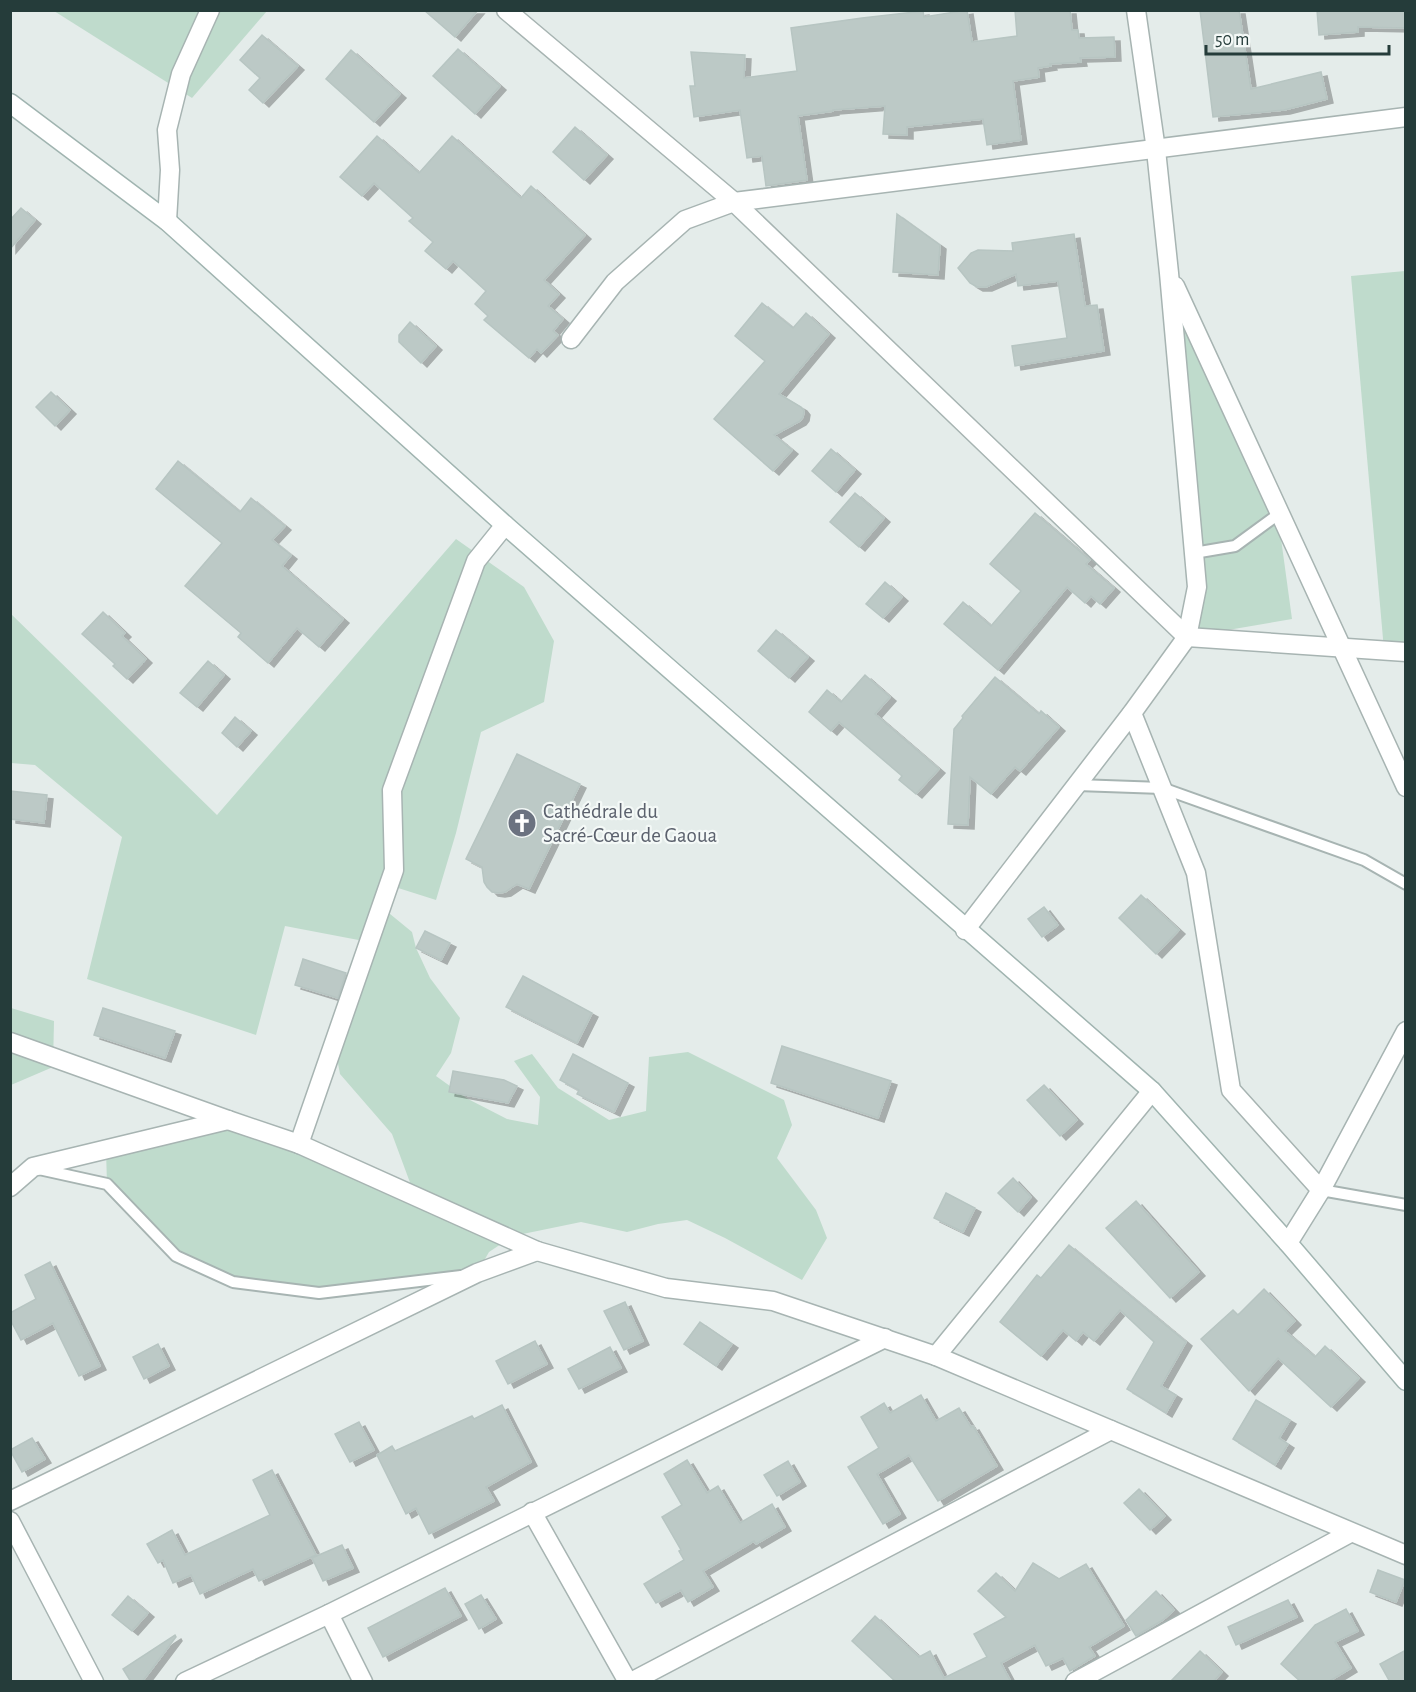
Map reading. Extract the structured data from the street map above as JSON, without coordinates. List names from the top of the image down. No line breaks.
{"places":{"church":["Cathédrale du Sacré-Cœur de Gaoua"]},"scale_bar":"50 m"}
